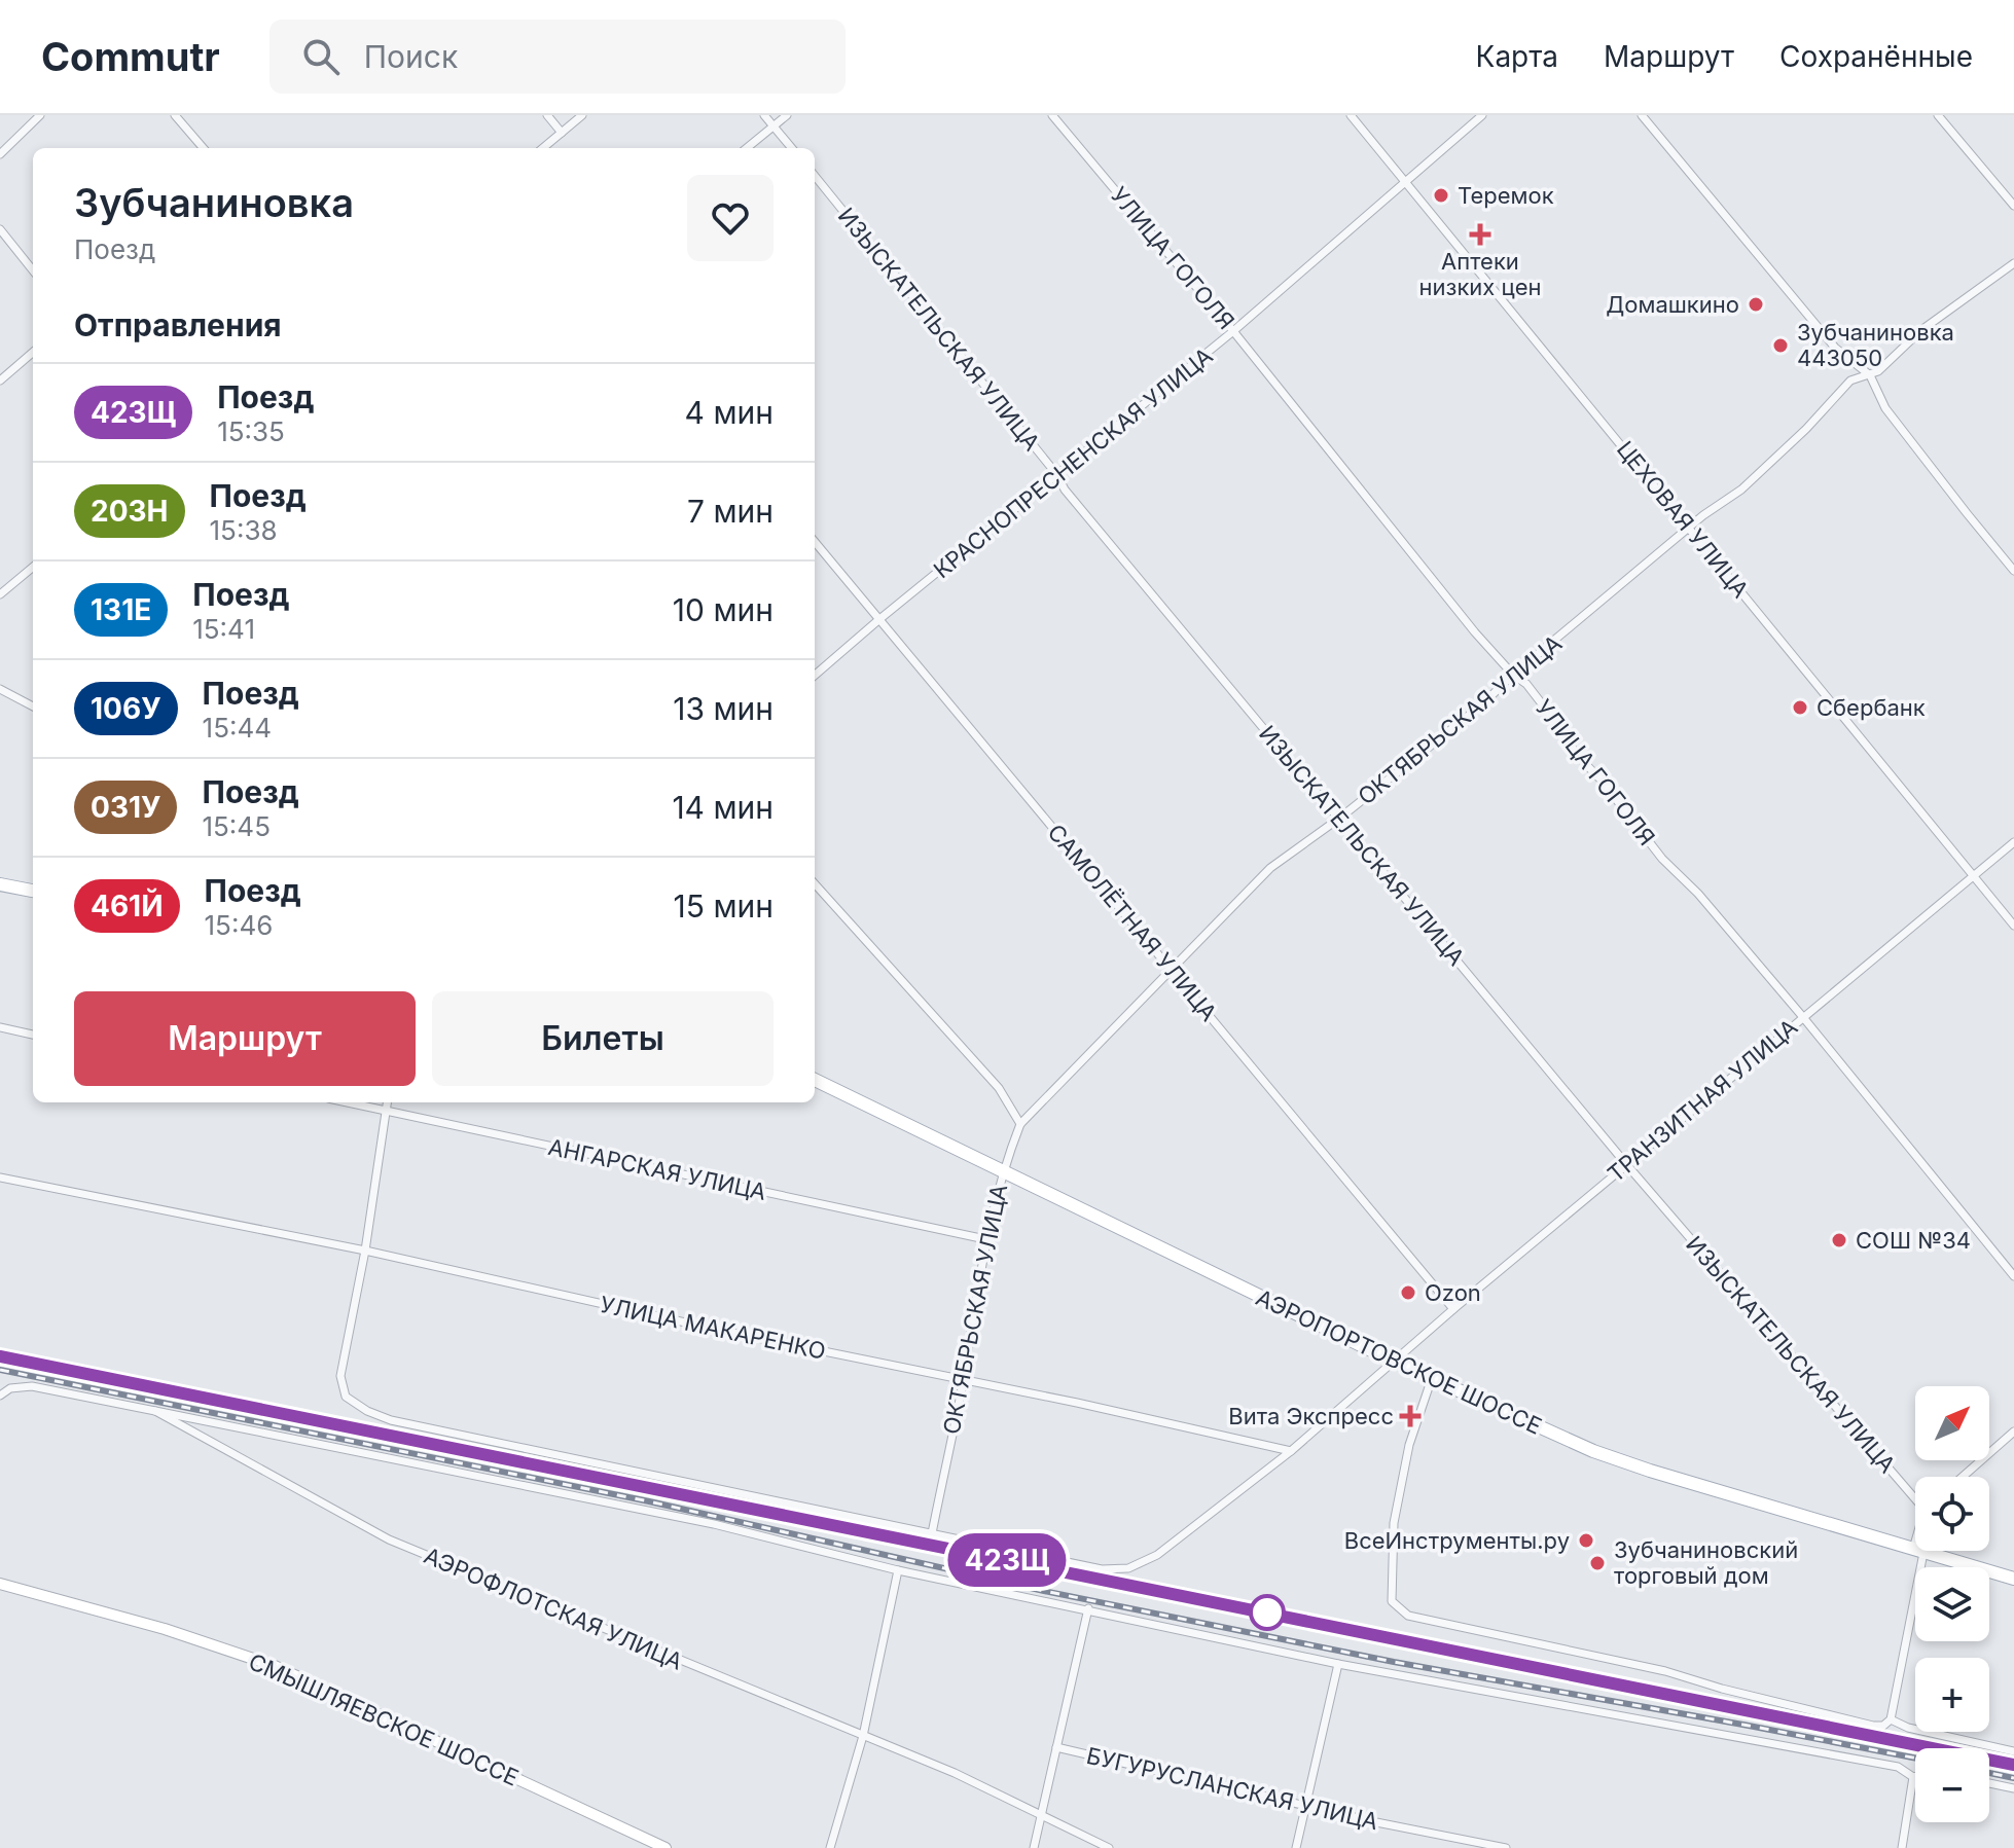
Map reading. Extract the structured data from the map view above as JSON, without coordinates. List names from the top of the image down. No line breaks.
{"streets":{"main road":["АЭРОПОРТОВСКОЕ ШОССЕ"],"street":["УЛИЦА ГОГОЛЯ","ИЗЫСКАТЕЛЬСКАЯ УЛИЦА","КРАСНОПРЕСНЕНСКАЯ УЛИЦА","ЦЕХОВАЯ УЛИЦА","ОКТЯБРЬСКАЯ УЛИЦА","САМОЛЁТНАЯ УЛИЦА","ТРАНЗИТНАЯ УЛИЦА","АНГАРСКАЯ УЛИЦА","УЛИЦА МАКАРЕНКО","АЭРОФЛОТСКАЯ УЛИЦА","СМЫШЛЯЕВСКОЕ ШОССЕ","БУГУРУСЛАНСКАЯ УЛИЦА"]},"crossings":[["УЛИЦА ГОГОЛЯ","КРАСНОПРЕСНЕНСКАЯ УЛИЦА"],["УЛИЦА ГОГОЛЯ","ОКТЯБРЬСКАЯ УЛИЦА"],["УЛИЦА ГОГОЛЯ","ТРАНЗИТНАЯ УЛИЦА"],["ИЗЫСКАТЕЛЬСКАЯ УЛИЦА","КРАСНОПРЕСНЕНСКАЯ УЛИЦА"],["ИЗЫСКАТЕЛЬСКАЯ УЛИЦА","ОКТЯБРЬСКАЯ УЛИЦА"],["ИЗЫСКАТЕЛЬСКАЯ УЛИЦА","ТРАНЗИТНАЯ УЛИЦА"],["КРАСНОПРЕСНЕНСКАЯ УЛИЦА","ЦЕХОВАЯ УЛИЦА"],["КРАСНОПРЕСНЕНСКАЯ УЛИЦА","САМОЛЁТНАЯ УЛИЦА"],["ЦЕХОВАЯ УЛИЦА","ОКТЯБРЬСКАЯ УЛИЦА"],["ЦЕХОВАЯ УЛИЦА","ТРАНЗИТНАЯ УЛИЦА"],["ОКТЯБРЬСКАЯ УЛИЦА","САМОЛЁТНАЯ УЛИЦА"],["ОКТЯБРЬСКАЯ УЛИЦА","АНГАРСКАЯ УЛИЦА"],["ОКТЯБРЬСКАЯ УЛИЦА","УЛИЦА МАКАРЕНКО"],["ОКТЯБРЬСКАЯ УЛИЦА","АЭРОПОРТОВСКОЕ ШОССЕ"],["САМОЛЁТНАЯ УЛИЦА","ТРАНЗИТНАЯ УЛИЦА"],["ТРАНЗИТНАЯ УЛИЦА","АЭРОПОРТОВСКОЕ ШОССЕ"]],"places":{"other":["Теремок","Домашкино","Зубчаниновка 443050","Сбербанк","СОШ №34","Ozon","ВсеИнструменты.ру","Зубчаниновский торговый дом"],"health":["Аптеки низких цен","Вита Экспресс"]},"north":"top right","page":{"header":"Commutr","search":"Поиск","nav":["Карта","Маршрут","Сохранённые"],"on_map":"423Щ","heading":[["Зубчаниновка","Поезд"],"Отправления"],"list":[{"mark":"423Щ","name":"Поезд","note":"15:35","value":"4 мин"},{"mark":"203Н","name":"Поезд","note":"15:38","value":"7 мин"},{"mark":"131Е","name":"Поезд","note":"15:41","value":"10 мин"},{"mark":"106У","name":"Поезд","note":"15:44","value":"13 мин"},{"mark":"031У","name":"Поезд","note":"15:45","value":"14 мин"},{"mark":"461Й","name":"Поезд","note":"15:46","value":"15 мин"}],"buttons":["Маршрут","Билеты"],"map_buttons":["+","−"]}}
